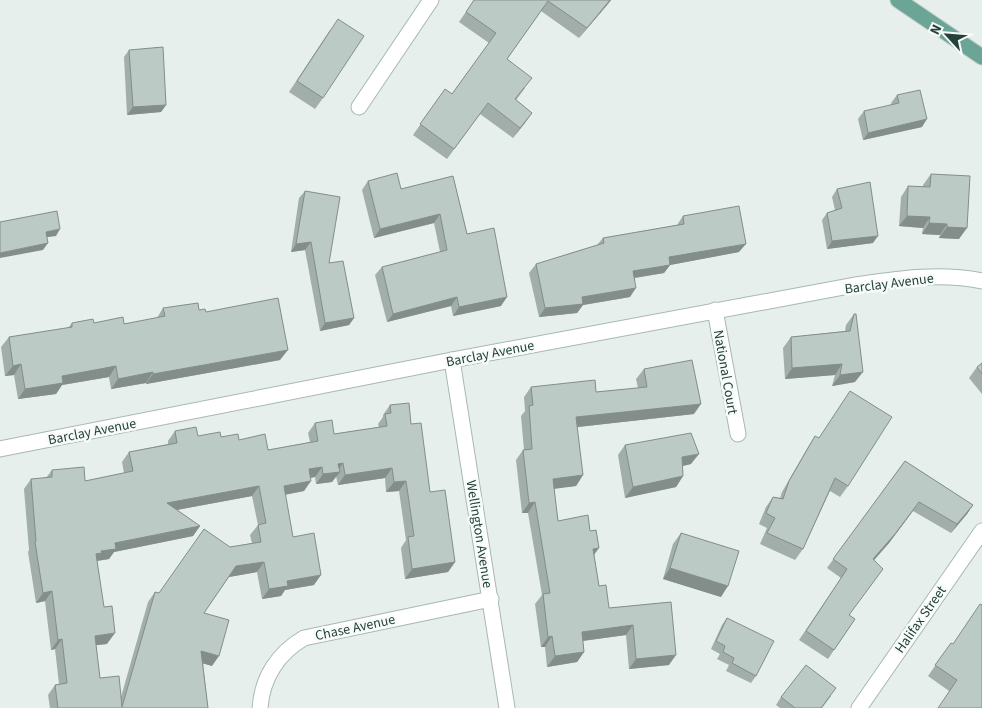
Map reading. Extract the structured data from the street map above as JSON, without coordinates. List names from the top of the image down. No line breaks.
{"streets":{"street":["Barclay Avenue","National Court","Wellington Avenue","Halifax Street","Chase Avenue"]},"crossings":[["Barclay Avenue","National Court"],["Barclay Avenue","Wellington Avenue"],["Wellington Avenue","Chase Avenue"]],"north":"top left"}
